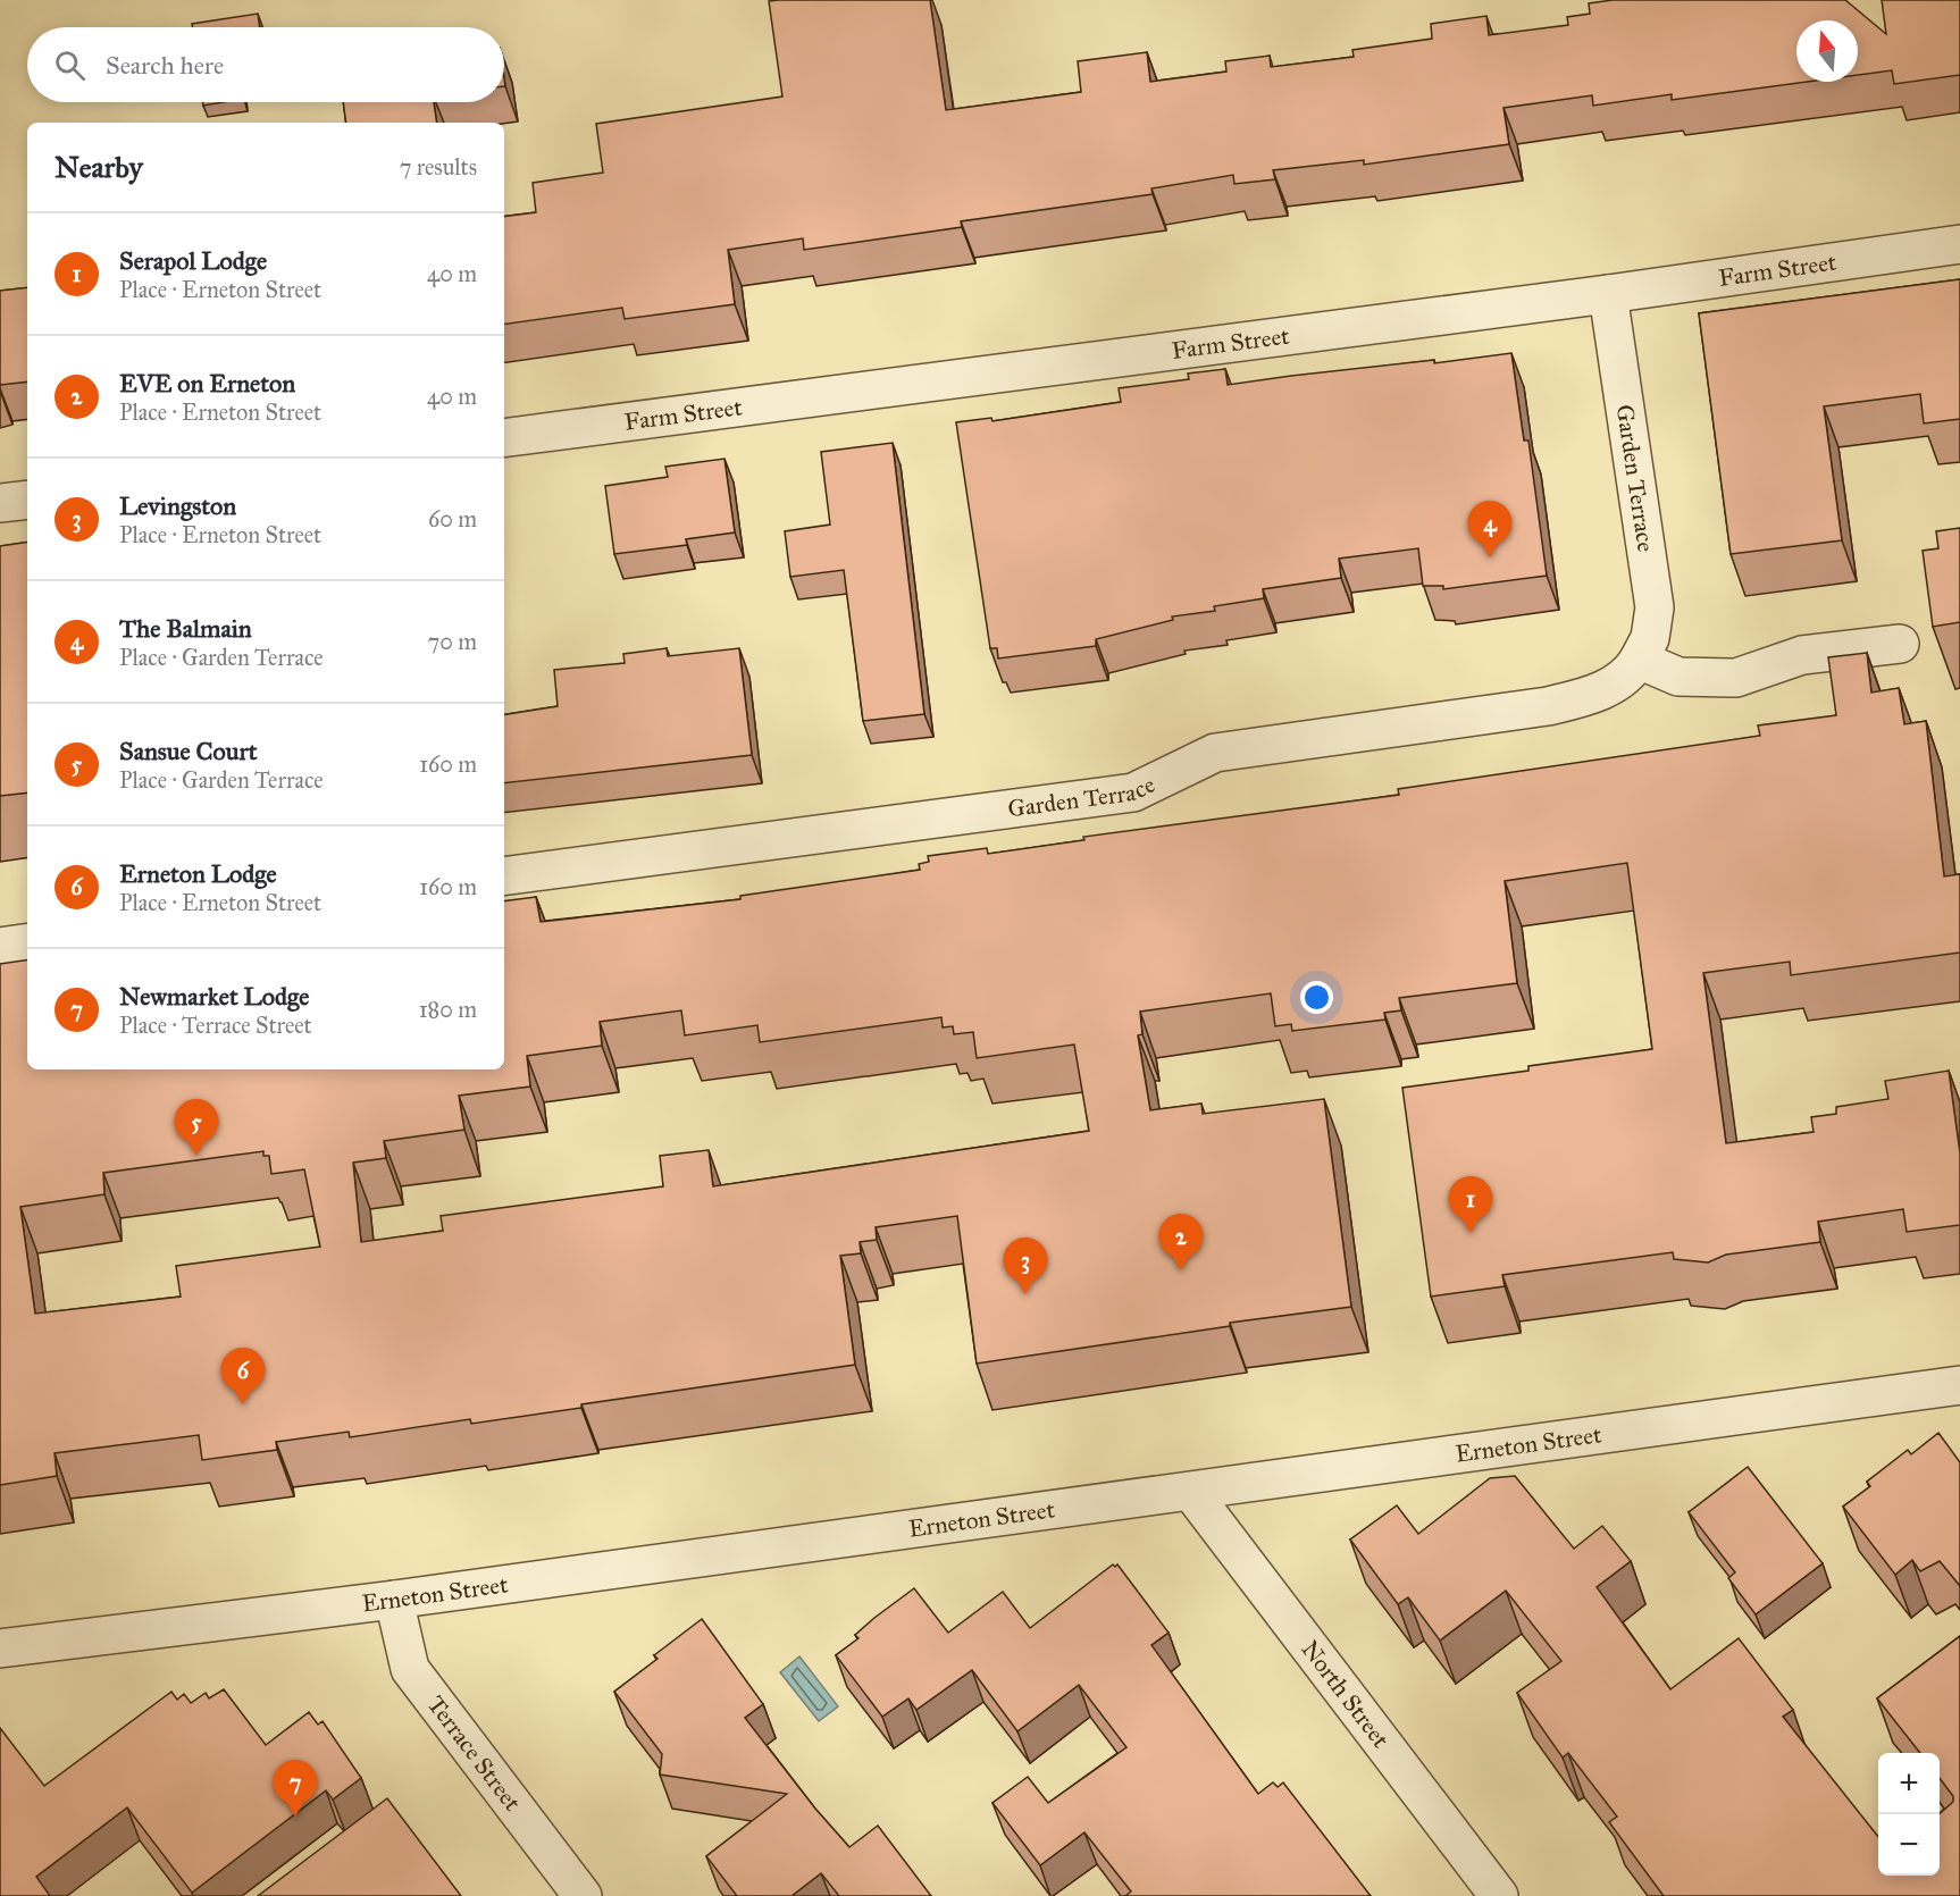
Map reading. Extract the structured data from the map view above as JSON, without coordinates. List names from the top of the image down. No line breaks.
{"streets":{"street":["Farm Street","Garden Terrace","Erneton Street","North Street","Terrace Street"]},"crossings":[["Farm Street","Garden Terrace"],["Erneton Street","North Street"],["Erneton Street","Terrace Street"]],"north":"top","page":{"search":"Search here","heading":["Nearby","7 results"],"list":[{"mark":"1","name":"Serapol Lodge","note":"Place · Erneton Street","value":"40 m"},{"mark":"2","name":"EVE on Erneton","note":"Place · Erneton Street","value":"40 m"},{"mark":"3","name":"Levingston","note":"Place · Erneton Street","value":"60 m"},{"mark":"4","name":"The Balmain","note":"Place · Garden Terrace","value":"70 m"},{"mark":"5","name":"Sansue Court","note":"Place · Garden Terrace","value":"160 m"},{"mark":"6","name":"Erneton Lodge","note":"Place · Erneton Street","value":"160 m"},{"mark":"7","name":"Newmarket Lodge","note":"Place · Terrace Street","value":"180 m"}],"pins":["4","5","1","2","3","6","7"],"map_buttons":["+","−"]}}
